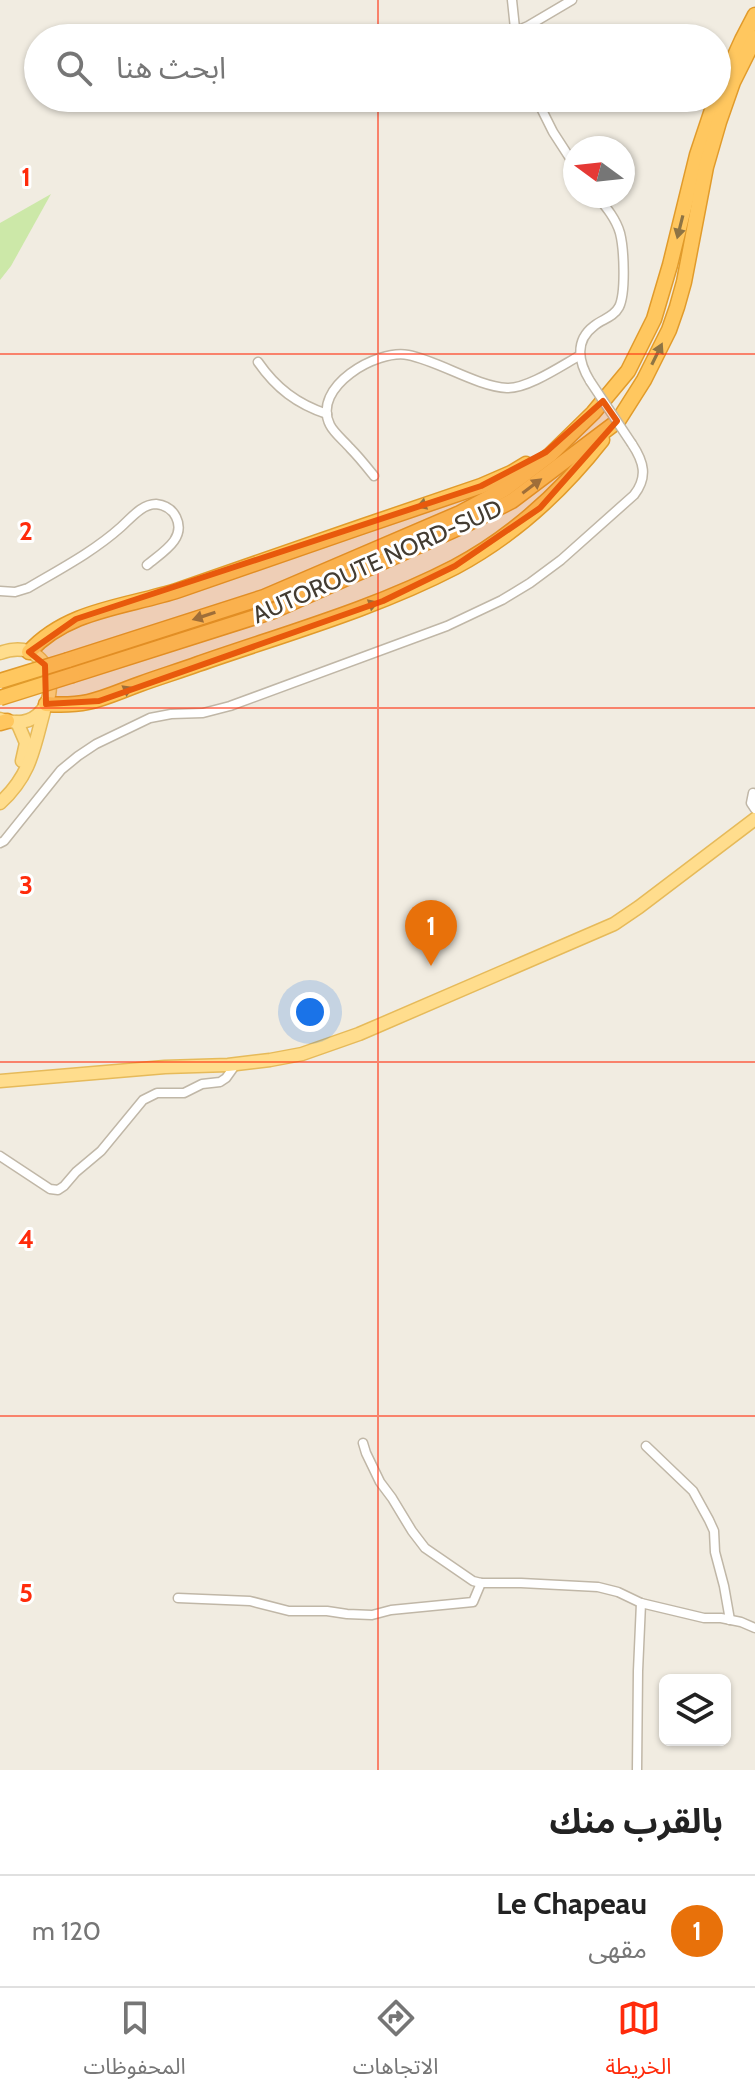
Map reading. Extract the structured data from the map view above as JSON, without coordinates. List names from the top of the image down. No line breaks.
{"streets":{"highway":["AUTOROUTE NORD-SUD"]},"north":"left","page":{"search":"ابحث هنا","pins":"1","heading":"بالقرب منك","list":[{"mark":"1","name":"Le Chapeau","note":"مقهى","value":"120 m"}],"nav":["الخريطة","الاتجاهات","المحفوظات"]},"grid":{"rows":["1","2","3","4","5"]}}
